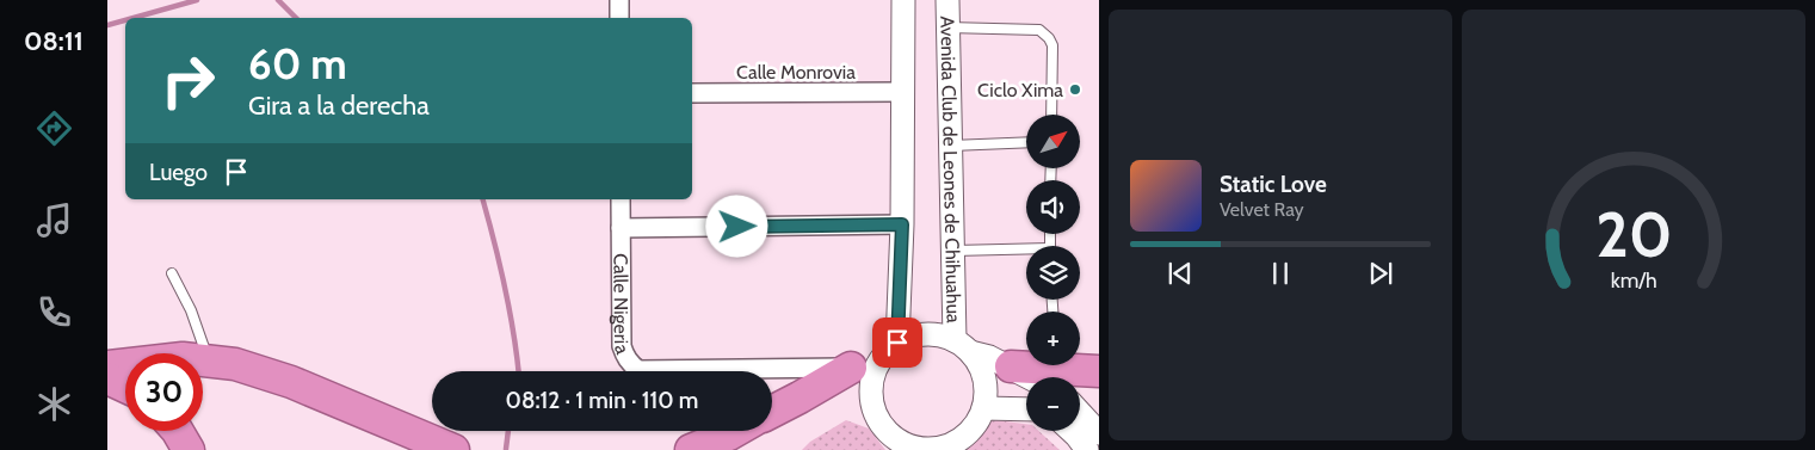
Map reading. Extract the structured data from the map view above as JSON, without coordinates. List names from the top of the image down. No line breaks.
{"streets":{"street":["Calle Monrovia","Avenida Club de Leones de Chihuahua","Calle Nigeria"]},"crossings":[["Avenida Club de Leones de Chihuahua","Calle Nigeria"]],"places":["Ciclo Xima"],"north":"top right","page":{"tabs":"08:11","turn":["60 m","Gira a la derecha"],"map_buttons":["+","−"],"then":"Luego","song":["Static Love","Velvet Ray"],"limit":"30","trip":"08:12 · 1 min · 110 m","gauge":["20","km/h"]}}
